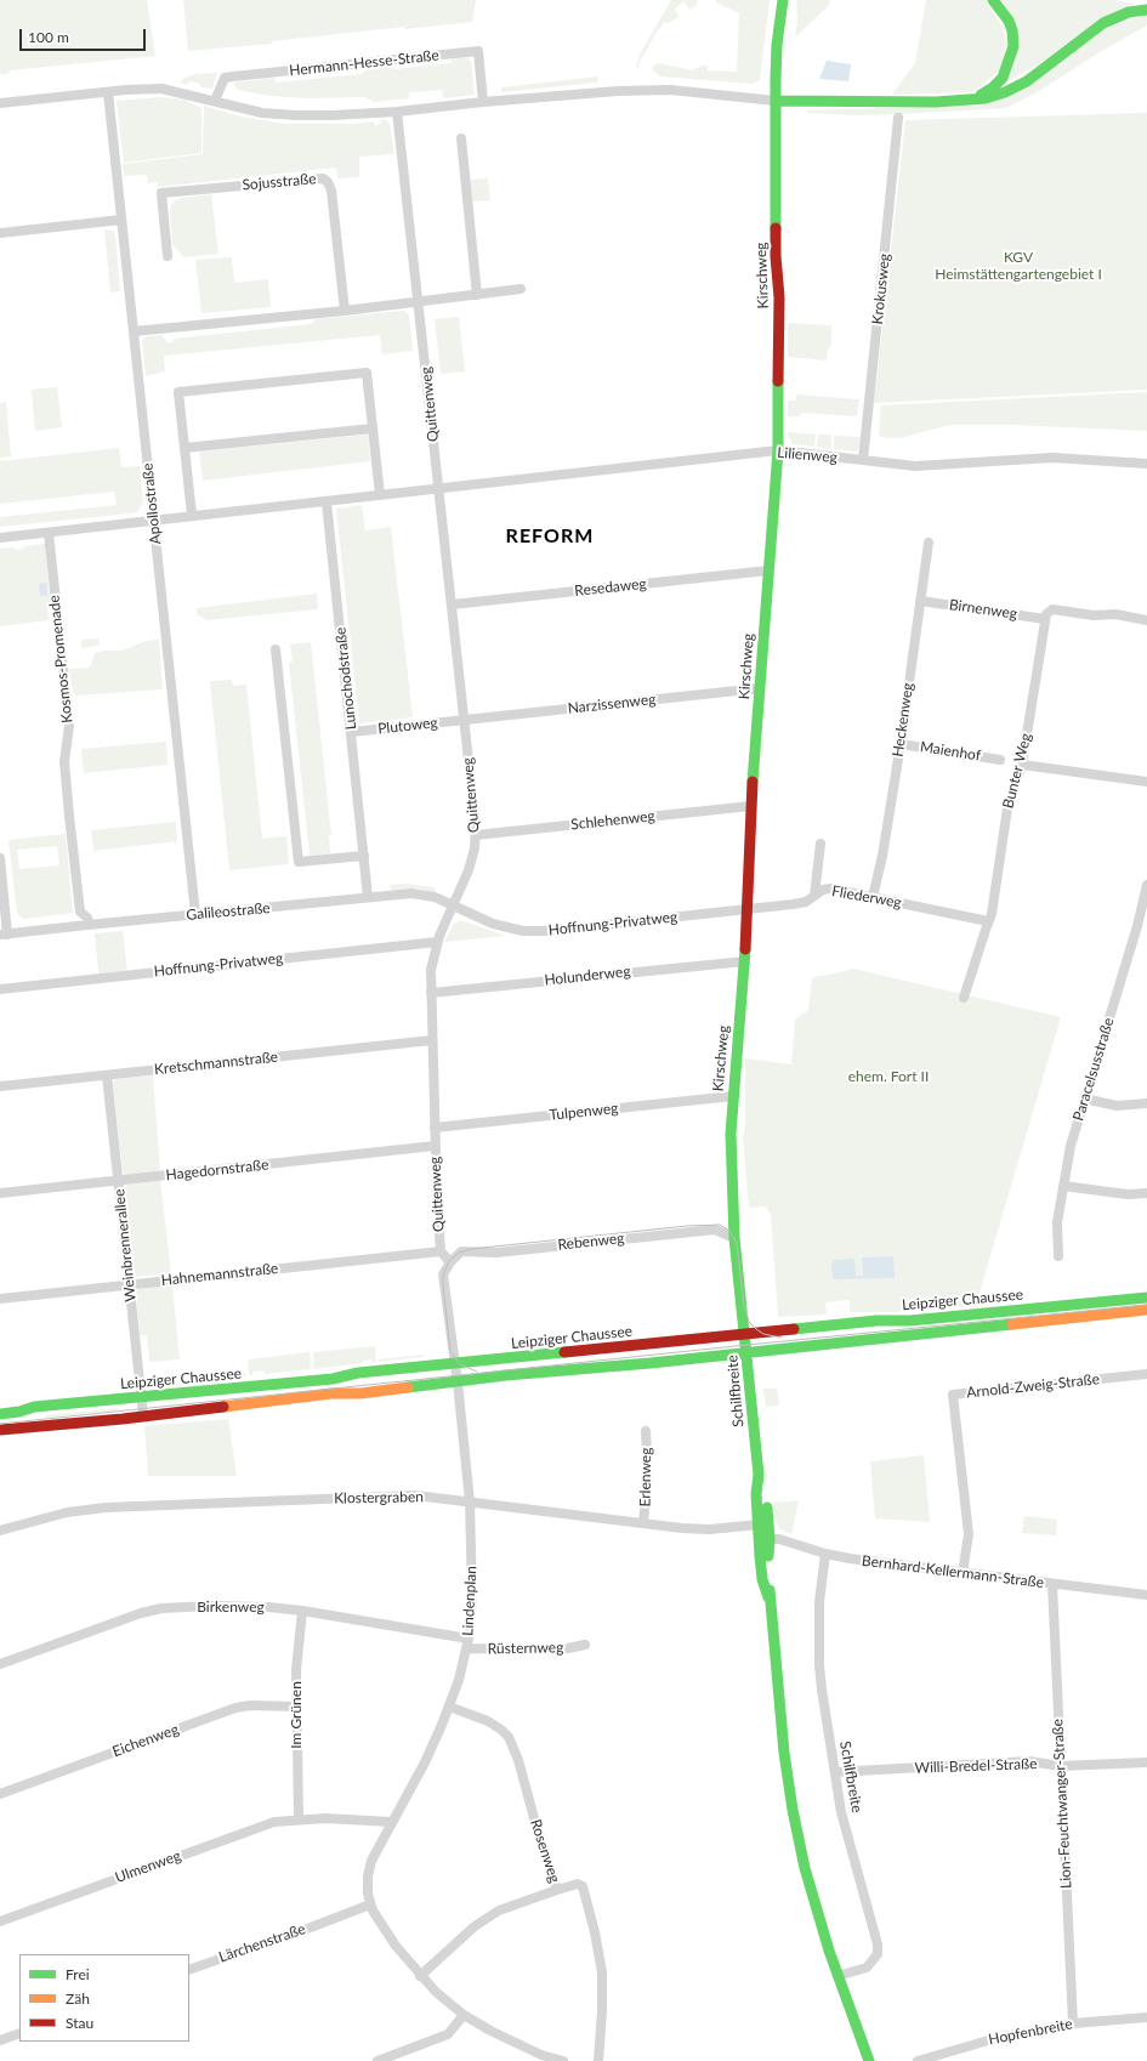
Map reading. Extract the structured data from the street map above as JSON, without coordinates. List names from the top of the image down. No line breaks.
{"streets":{"main road":["Kirschweg","Leipziger Chaussee","Schilfbreite"],"street":["Hermann-Hesse-Straße","Sojusstraße","Krokusweg","Quittenweg","Lilienweg","Apollostraße","Resedaweg","Birnenweg","Kosmos-Promenade","Lunochodstraße","Narzissenweg","Heckenweg","Plutoweg","Maienhof","Bunter Weg","Schlehenweg","Fliederweg","Galileostraße","Hoffnung-Privatweg","Holunderweg","Kretschmannstraße","Paracelsusstraße","Tulpenweg","Hagedornstraße","Rebenweg","Weinbrennerallee","Hahnemannstraße","Arnold-Zweig-Straße","Erlenweg","Klostergraben","Bernhard-Kellermann-Straße","Lindenplan","Birkenweg","Rüsternweg","Im Grünen","Eichenweg","Willi-Bredel-Straße","Lion-Feuchtwanger-Straße","Rosenweg","Ulmenweg","Lärchenstraße","Hopfenbreite"]},"crossings":[["Kirschweg","Lilienweg"],["Kirschweg","Resedaweg"],["Kirschweg","Narzissenweg"],["Kirschweg","Schlehenweg"],["Kirschweg","Fliederweg"],["Kirschweg","Hoffnung-Privatweg"],["Kirschweg","Holunderweg"],["Kirschweg","Tulpenweg"],["Kirschweg","Rebenweg"],["Kirschweg","Leipziger Chaussee"],["Kirschweg","Schilfbreite"],["Krokusweg","Lilienweg"],["Quittenweg","Lilienweg"],["Quittenweg","Resedaweg"],["Quittenweg","Narzissenweg"],["Quittenweg","Plutoweg"],["Quittenweg","Schlehenweg"],["Quittenweg","Galileostraße"],["Quittenweg","Hoffnung-Privatweg"],["Quittenweg","Holunderweg"],["Quittenweg","Kretschmannstraße"],["Quittenweg","Tulpenweg"],["Quittenweg","Hagedornstraße"],["Quittenweg","Rebenweg"],["Quittenweg","Hahnemannstraße"],["Lilienweg","Apollostraße"],["Lilienweg","Kosmos-Promenade"],["Lilienweg","Lunochodstraße"],["Apollostraße","Galileostraße"],["Birnenweg","Heckenweg"],["Birnenweg","Bunter Weg"],["Kosmos-Promenade","Galileostraße"],["Lunochodstraße","Plutoweg"],["Lunochodstraße","Galileostraße"],["Narzissenweg","Plutoweg"],["Heckenweg","Maienhof"],["Heckenweg","Fliederweg"],["Bunter Weg","Fliederweg"],["Fliederweg","Hoffnung-Privatweg"],["Galileostraße","Hoffnung-Privatweg"],["Kretschmannstraße","Weinbrennerallee"],["Hagedornstraße","Weinbrennerallee"],["Weinbrennerallee","Hahnemannstraße"],["Weinbrennerallee","Leipziger Chaussee"],["Leipziger Chaussee","Schilfbreite"],["Leipziger Chaussee","Lindenplan"],["Arnold-Zweig-Straße","Bernhard-Kellermann-Straße"],["Schilfbreite","Klostergraben"],["Schilfbreite","Bernhard-Kellermann-Straße"],["Schilfbreite","Willi-Bredel-Straße"],["Erlenweg","Klostergraben"],["Klostergraben","Lindenplan"],["Bernhard-Kellermann-Straße","Lion-Feuchtwanger-Straße"],["Lindenplan","Birkenweg"],["Lindenplan","Rüsternweg"],["Lindenplan","Rosenweg"],["Lindenplan","Ulmenweg"],["Lindenplan","Lärchenstraße"],["Birkenweg","Rüsternweg"],["Birkenweg","Im Grünen"],["Im Grünen","Eichenweg"],["Im Grünen","Ulmenweg"],["Willi-Bredel-Straße","Lion-Feuchtwanger-Straße"],["Lion-Feuchtwanger-Straße","Hopfenbreite"]],"districts":["REFORM"],"parks":["KGV Heimstättengartengebiet I","ehem. Fort II"],"legend":["Frei","Zäh","Stau"],"scale_bar":"100 m"}
